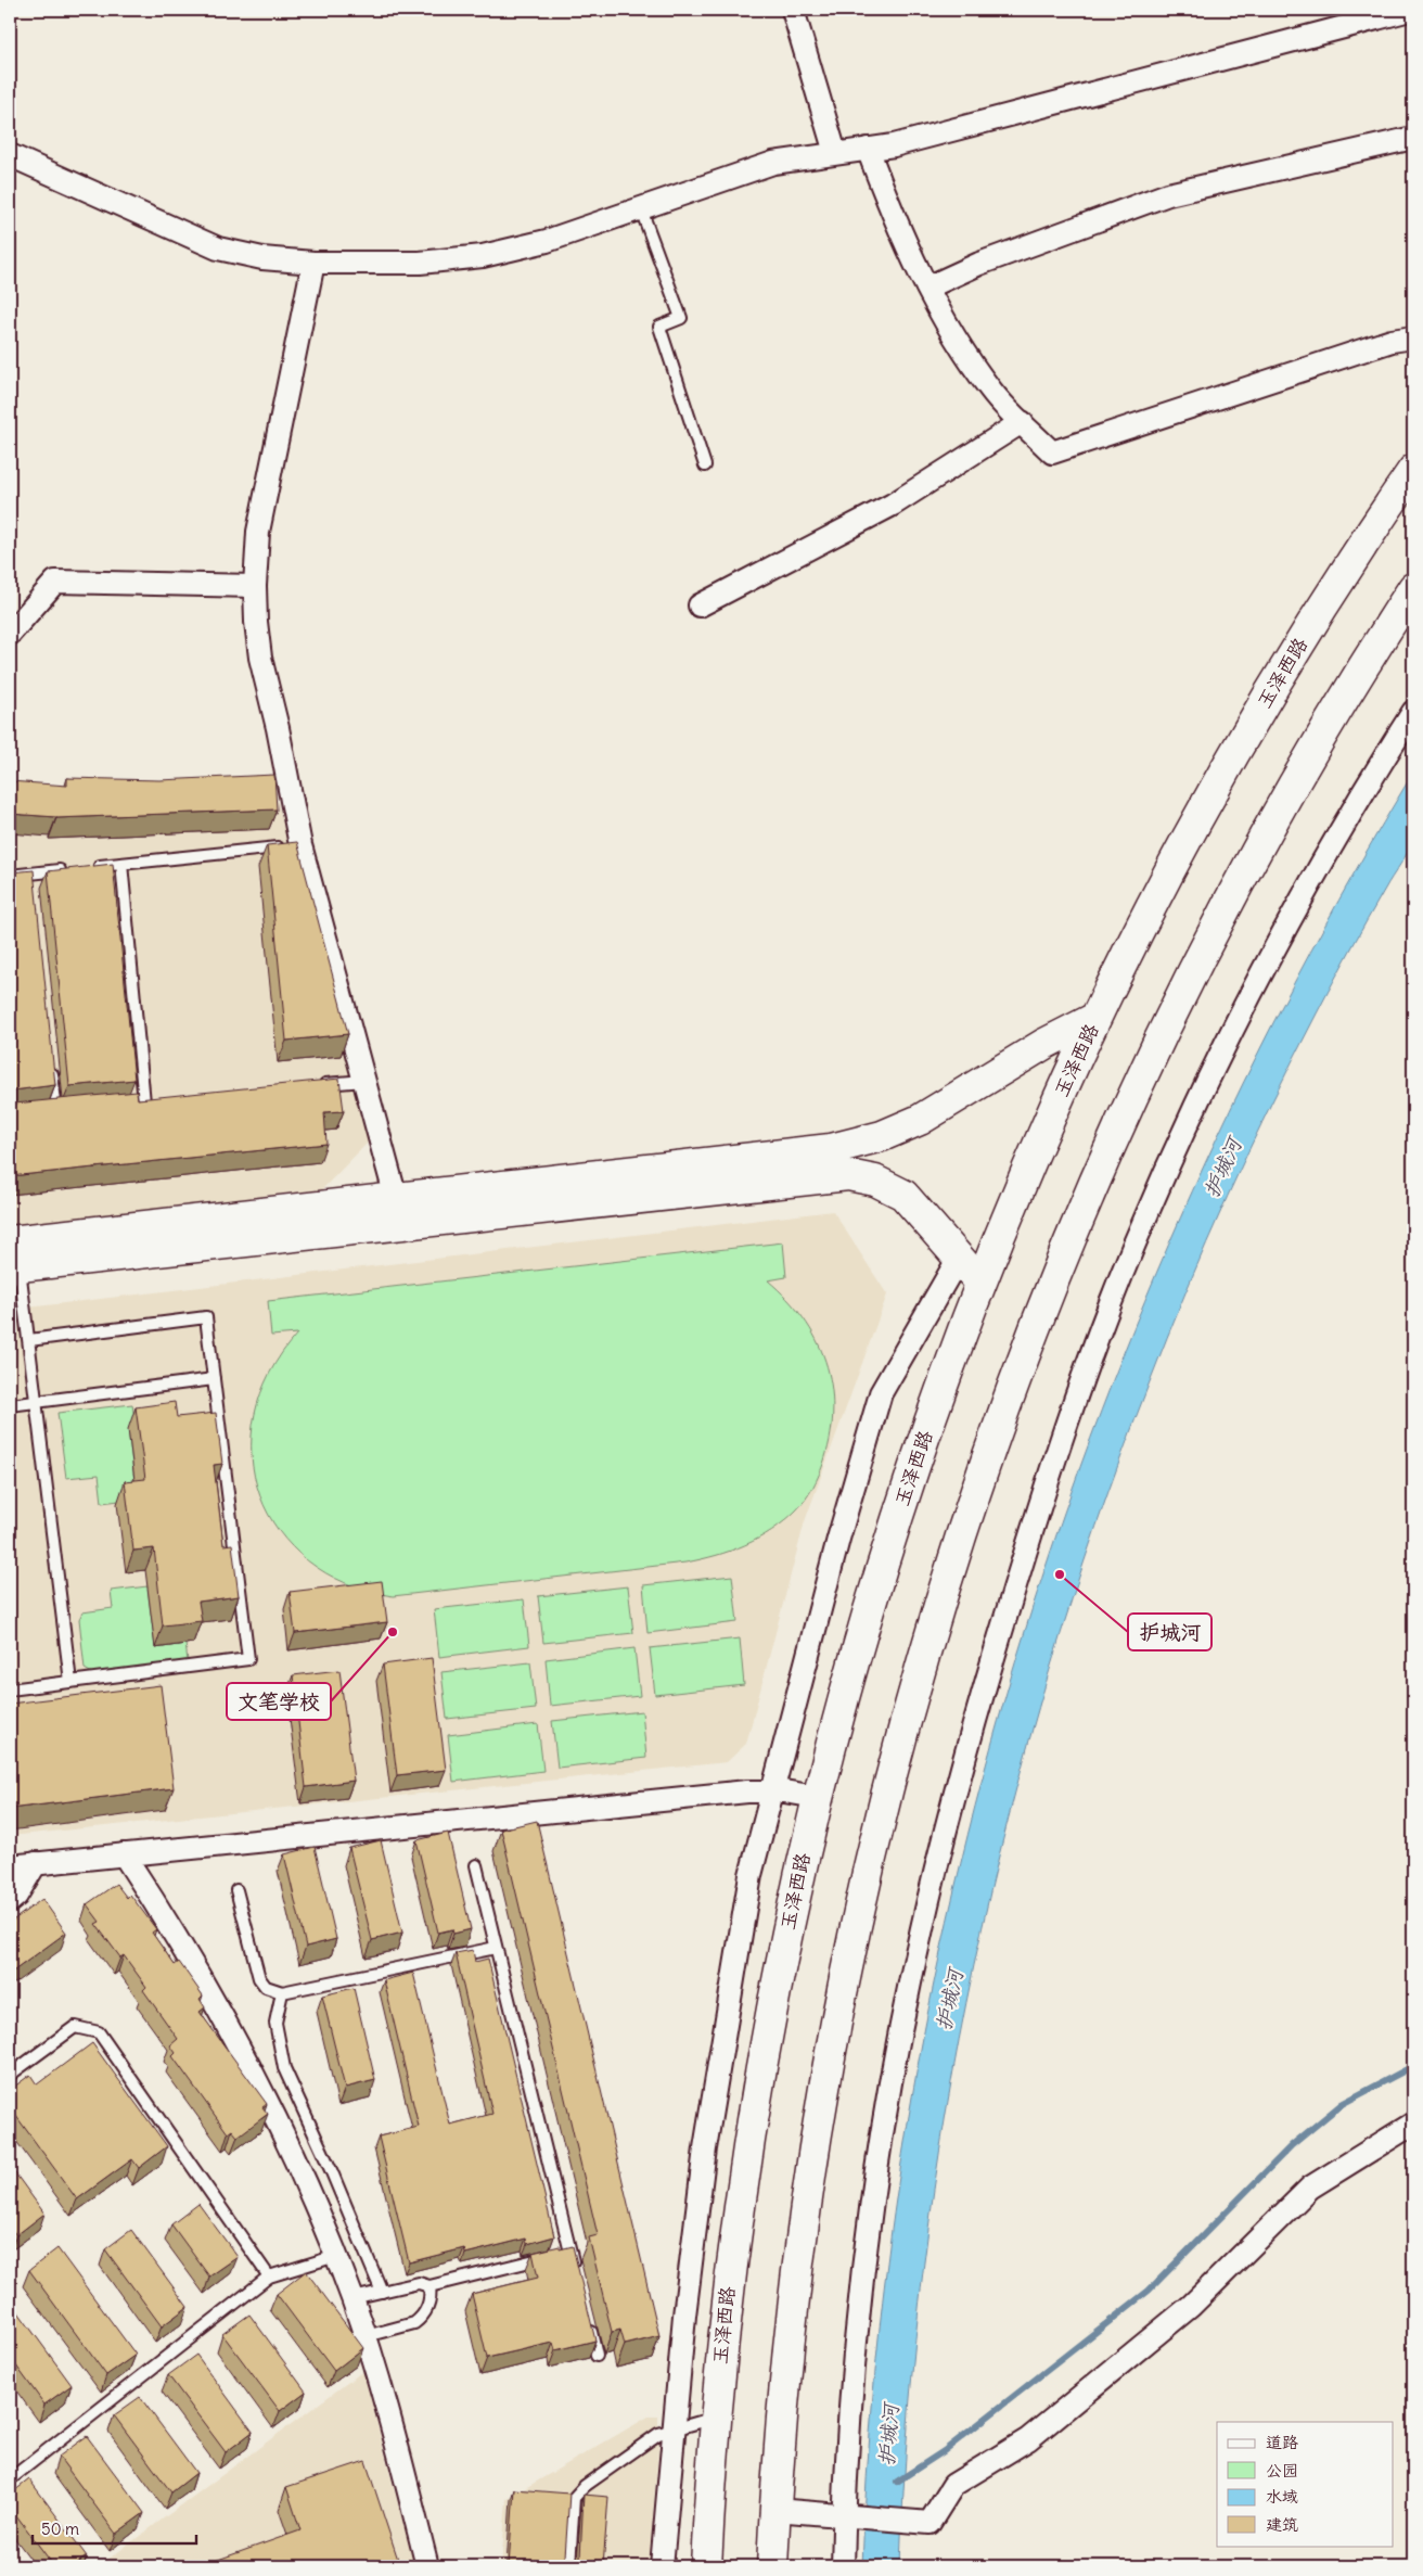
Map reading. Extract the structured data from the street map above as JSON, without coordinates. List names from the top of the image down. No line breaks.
{"streets":{"main road":["玉泽西路"]},"water":["护城河"],"places":["护城河","文笔学校"],"legend":["道路","公园","水域","建筑"],"scale_bar":"50 m"}
